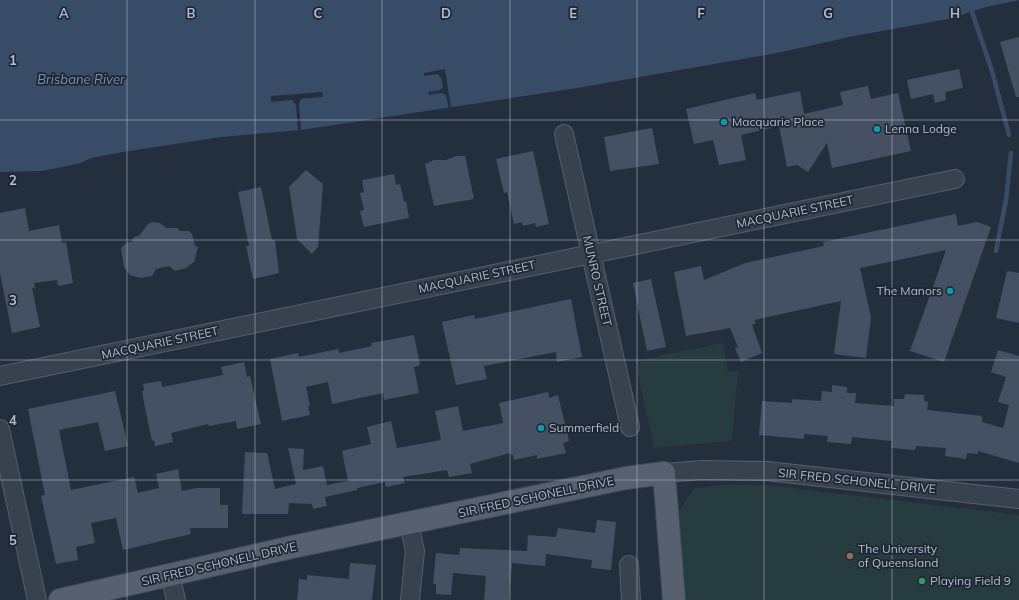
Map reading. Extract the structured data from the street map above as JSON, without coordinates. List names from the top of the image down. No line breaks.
{"streets":{"main road":["SIR FRED SCHONELL DRIVE"],"street":["MACQUARIE STREET","MUNRO STREET"]},"crossings":[["MACQUARIE STREET","MUNRO STREET"]],"water":["Brisbane River"],"places":["Macquarie Place","Lenna Lodge","The Manors","Summerfield","The University of Queensland","Playing Field 9"],"grid":{"columns":["A","B","C","D","E","F","G","H"],"rows":["1","2","3","4","5"]}}
